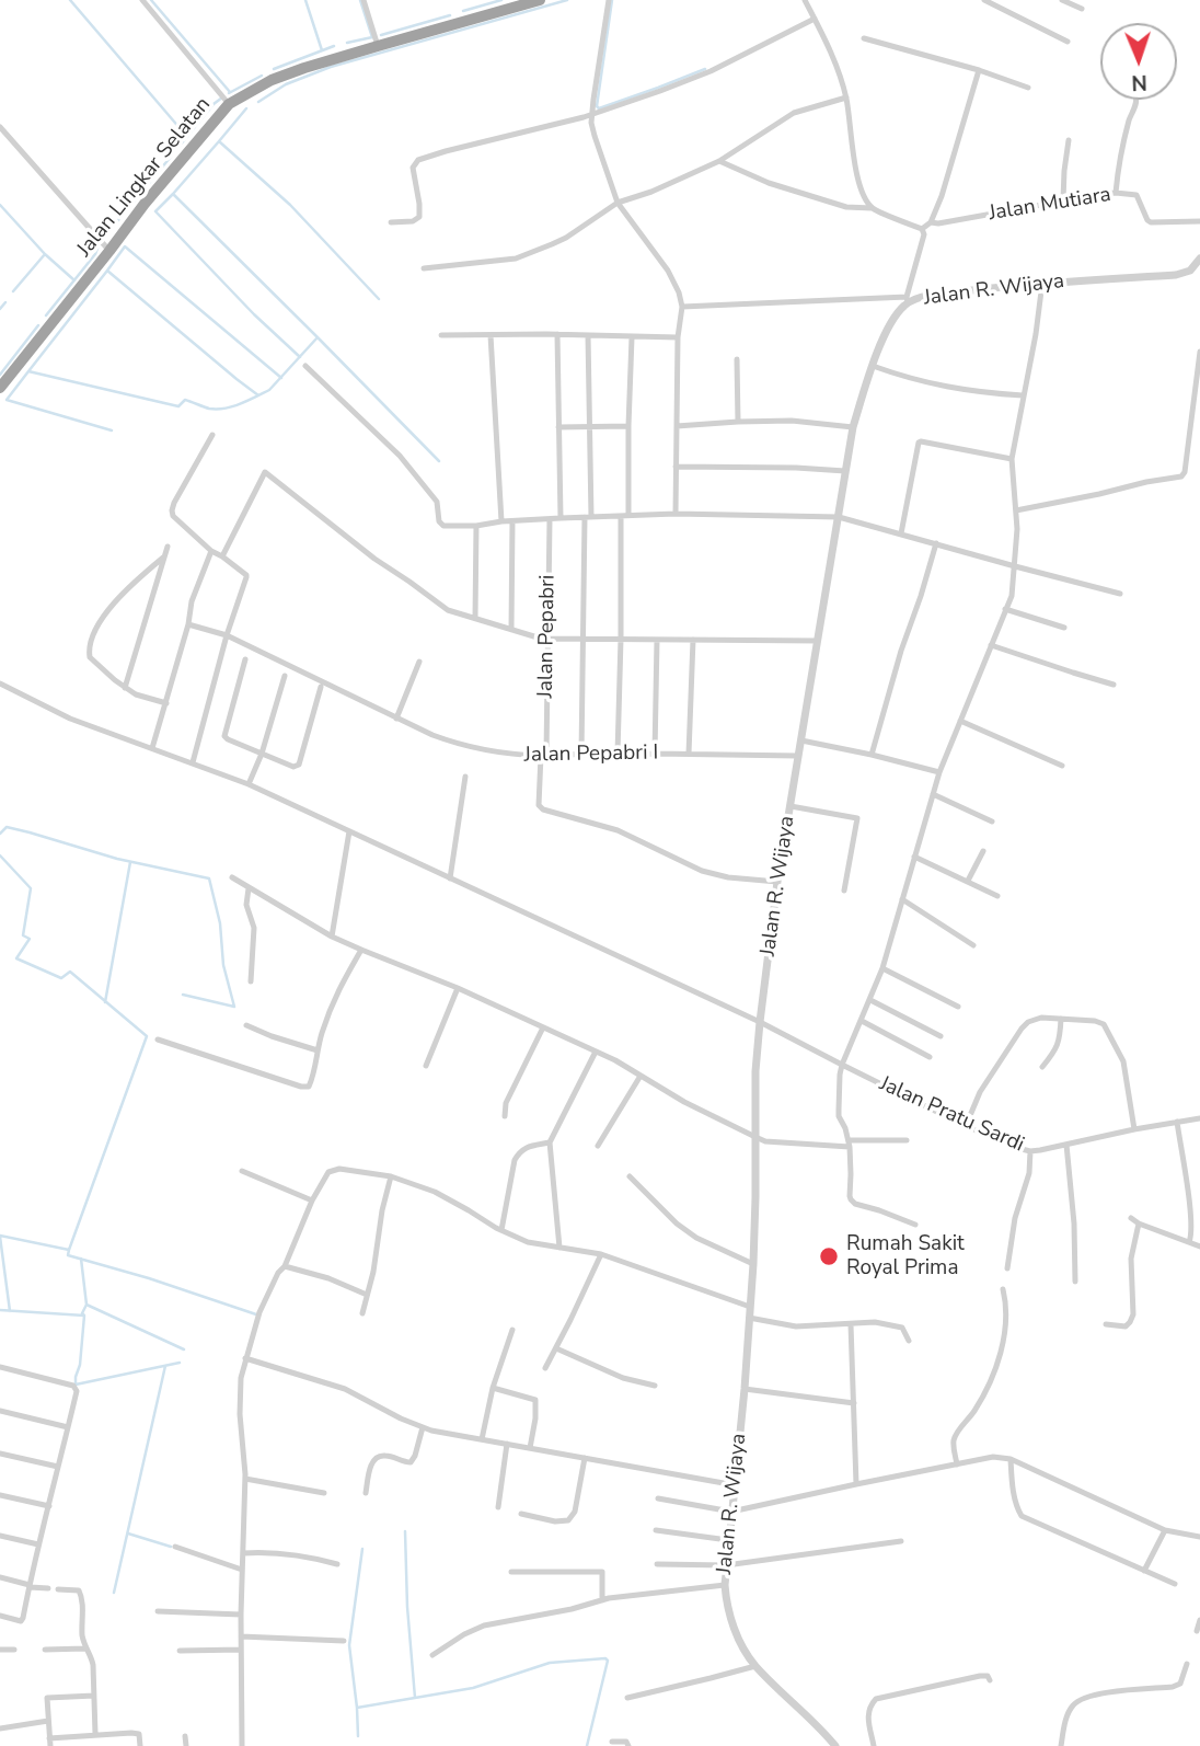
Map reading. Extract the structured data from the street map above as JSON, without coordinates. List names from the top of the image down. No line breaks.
{"streets":{"highway":["Jalan Lingkar Selatan"],"street":["Jalan Mutiara","Jalan R. Wijaya","Jalan Pepabri","Jalan Pepabri I","Jalan Pratu Sardi"]},"crossings":[["Jalan R. Wijaya","Jalan Pepabri"],["Jalan R. Wijaya","Jalan Pepabri I"],["Jalan R. Wijaya","Jalan Pratu Sardi"],["Jalan Pepabri","Jalan Pepabri I"]],"places":["Rumah Sakit Royal Prima"],"north":"bottom"}
